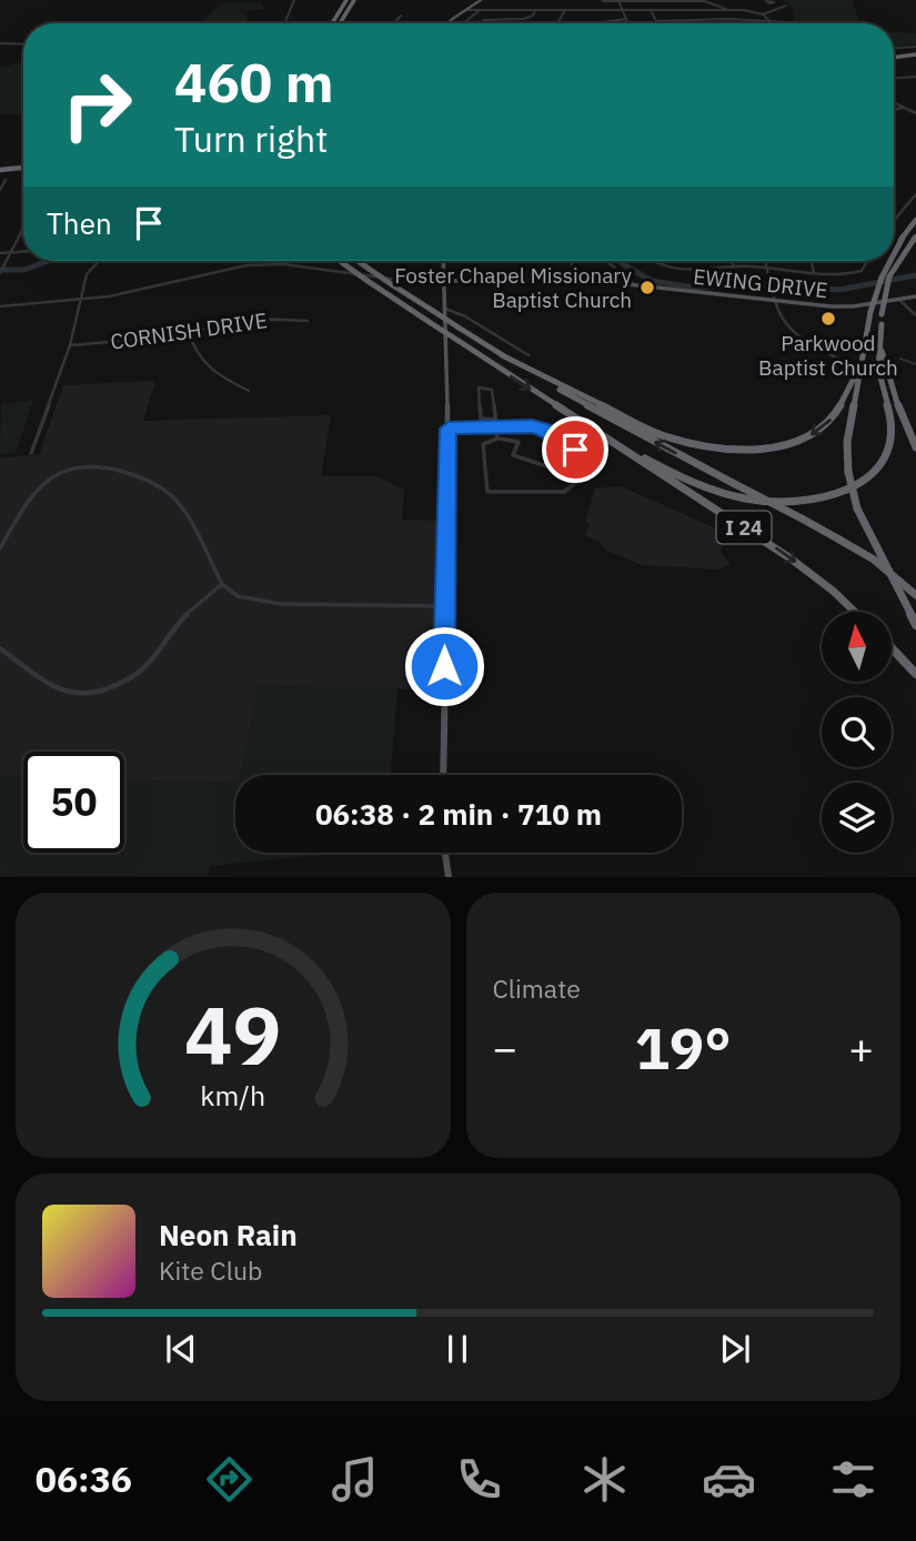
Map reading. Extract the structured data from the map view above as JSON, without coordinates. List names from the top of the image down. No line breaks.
{"streets":{"highway":["I 24"],"main road":["EWING DRIVE"],"street":["CORNISH DRIVE"]},"places":["Foster Chapel Missionary Baptist Church","Parkwood Baptist Church"],"north":"top","page":{"turn":["460 m","Turn right"],"then":"Then","limit":"50","trip":"06:38 · 2 min · 710 m","tile":"Climate","heat":["−","19°","+"],"song":["Neon Rain","Kite Club"],"tabs":"06:36","gauge":["49","km/h"]}}
